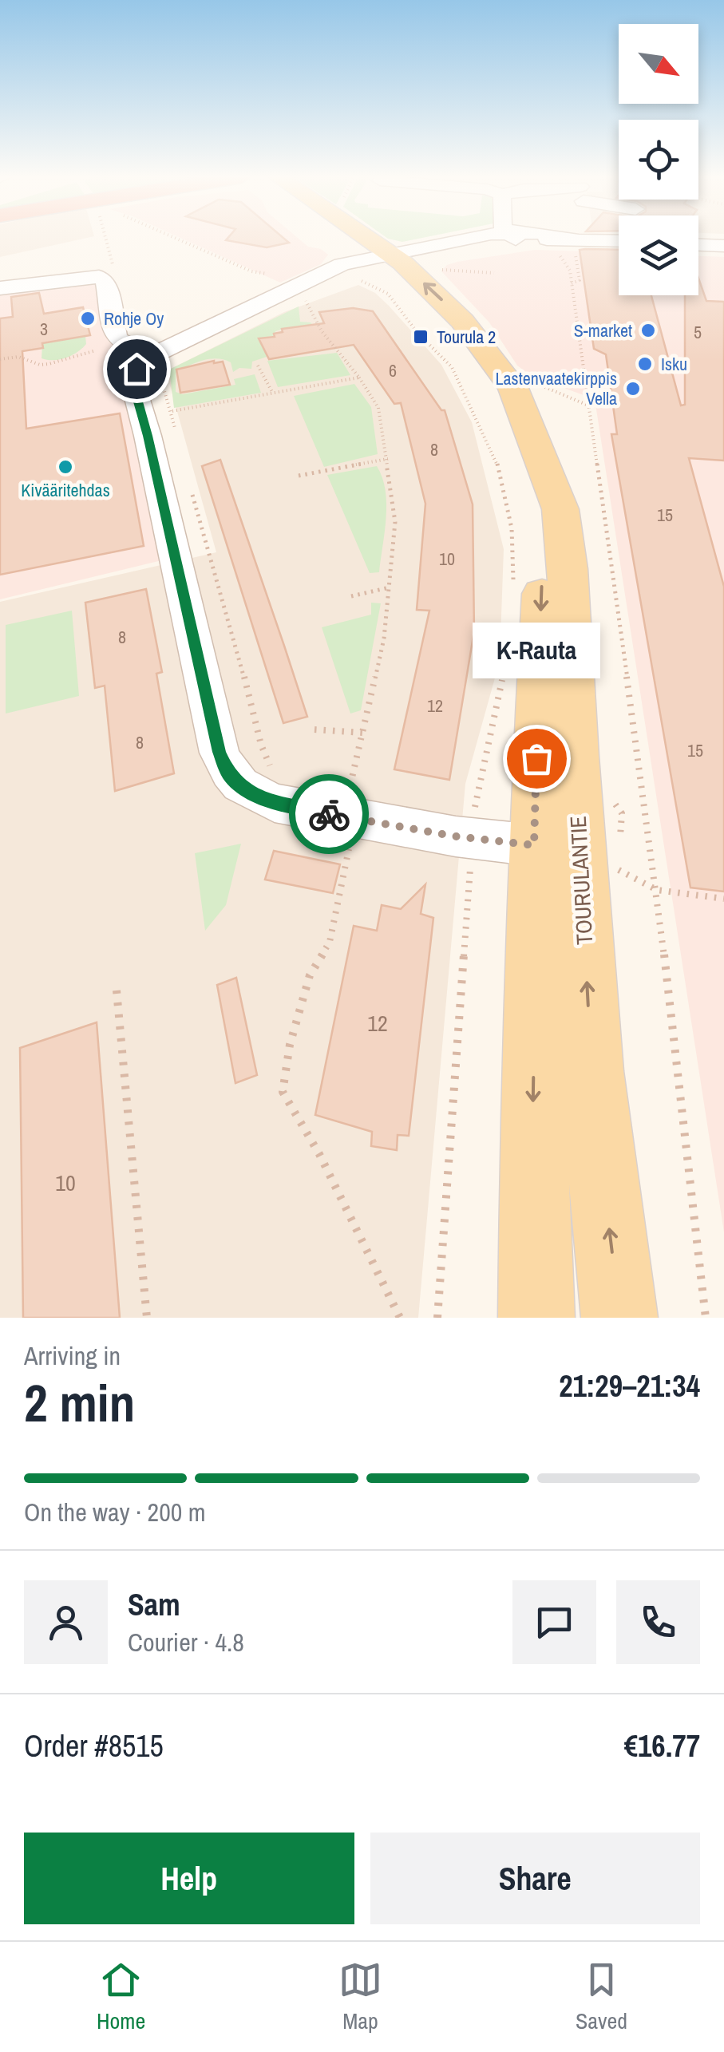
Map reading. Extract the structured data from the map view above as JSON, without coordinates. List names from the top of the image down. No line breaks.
{"streets":{"main road":["TOURULANTIE"]},"places":{"other":["Rohje Oy","S-market","Isku","Lastenvaatekirppis Vella","Kivääritehdas","K-Rauta"],"transit":["Tourula 2"]},"house_numbers":["3","5","6","8","15","10","8","12","8","15","12","10"],"north":"bottom right","page":{"bubble":"K-Rauta","heading":["2 min","Arriving in","21:29–21:34"],"panel":["Sam","Courier · 4.8","Order #8515","€16.77"],"bar":"On the way · 200 m","buttons":["Help","Share"],"tabs":["Home","Map","Saved"]}}
